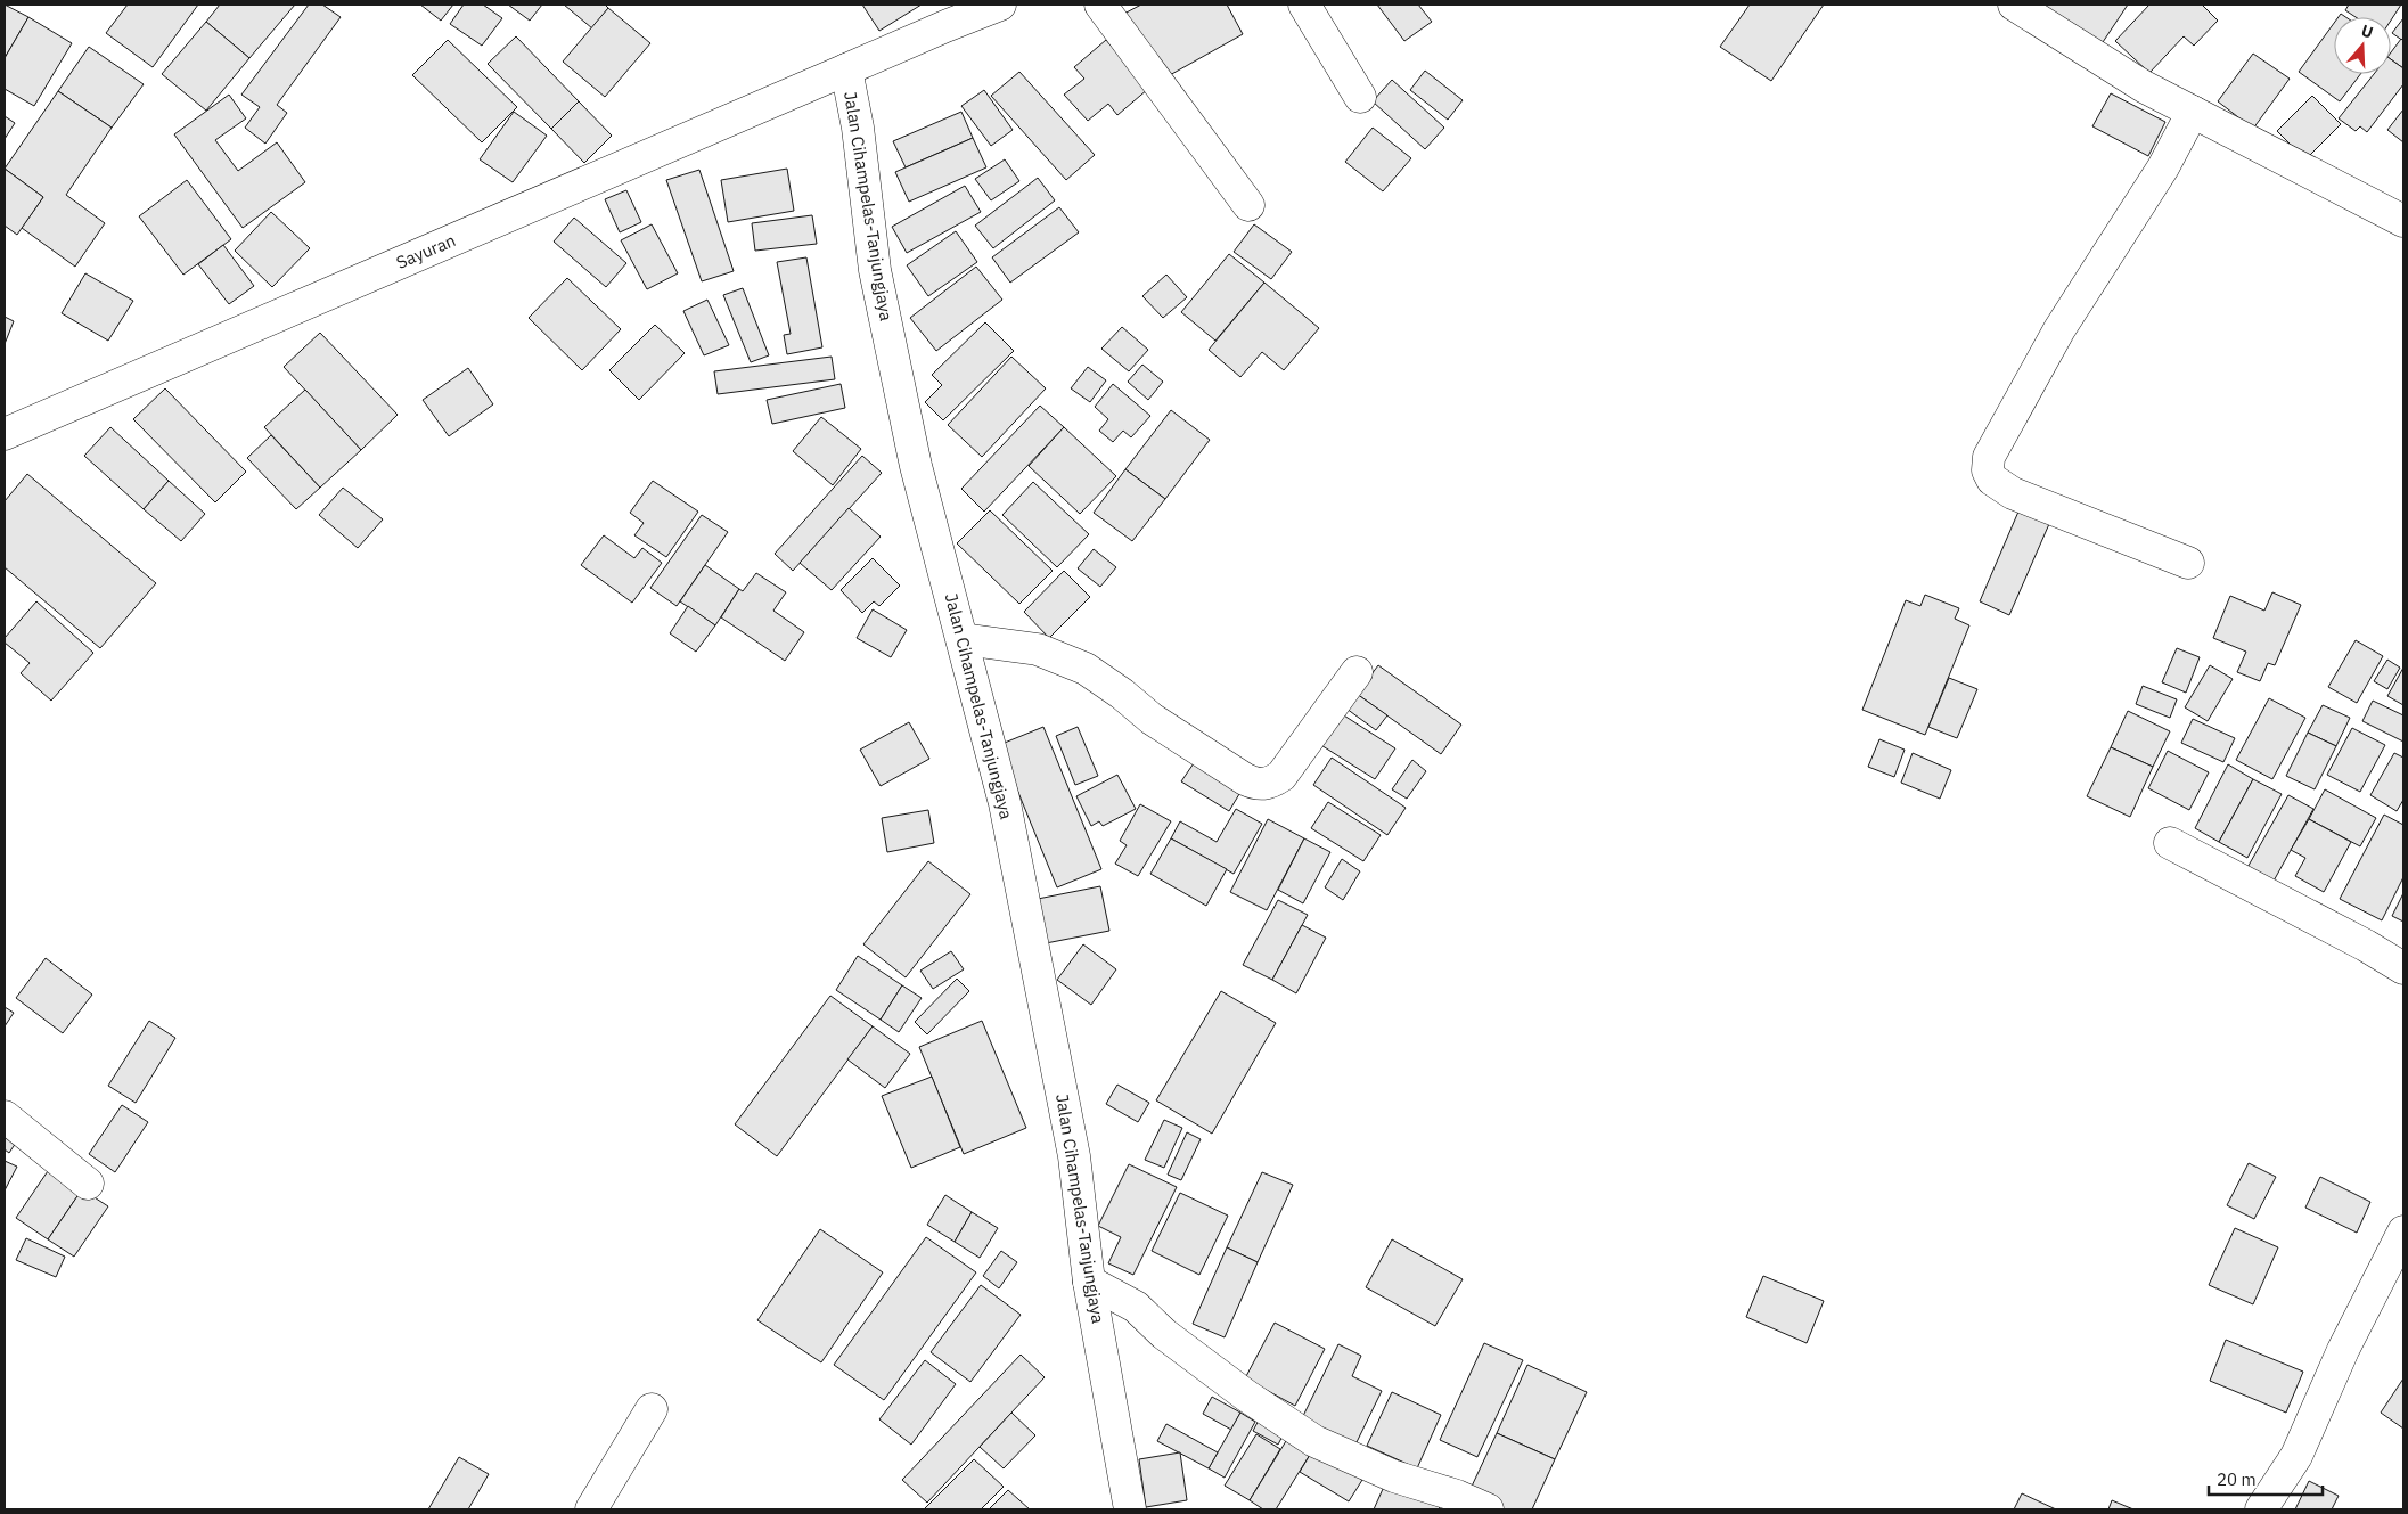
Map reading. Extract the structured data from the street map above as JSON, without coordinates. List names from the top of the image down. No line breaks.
{"streets":{"street":["Jalan Cihampelas-Tanjungjaya","Sayuran"]},"crossings":[["Jalan Cihampelas-Tanjungjaya","Sayuran"]],"scale_bar":"20 m","north":"top"}
